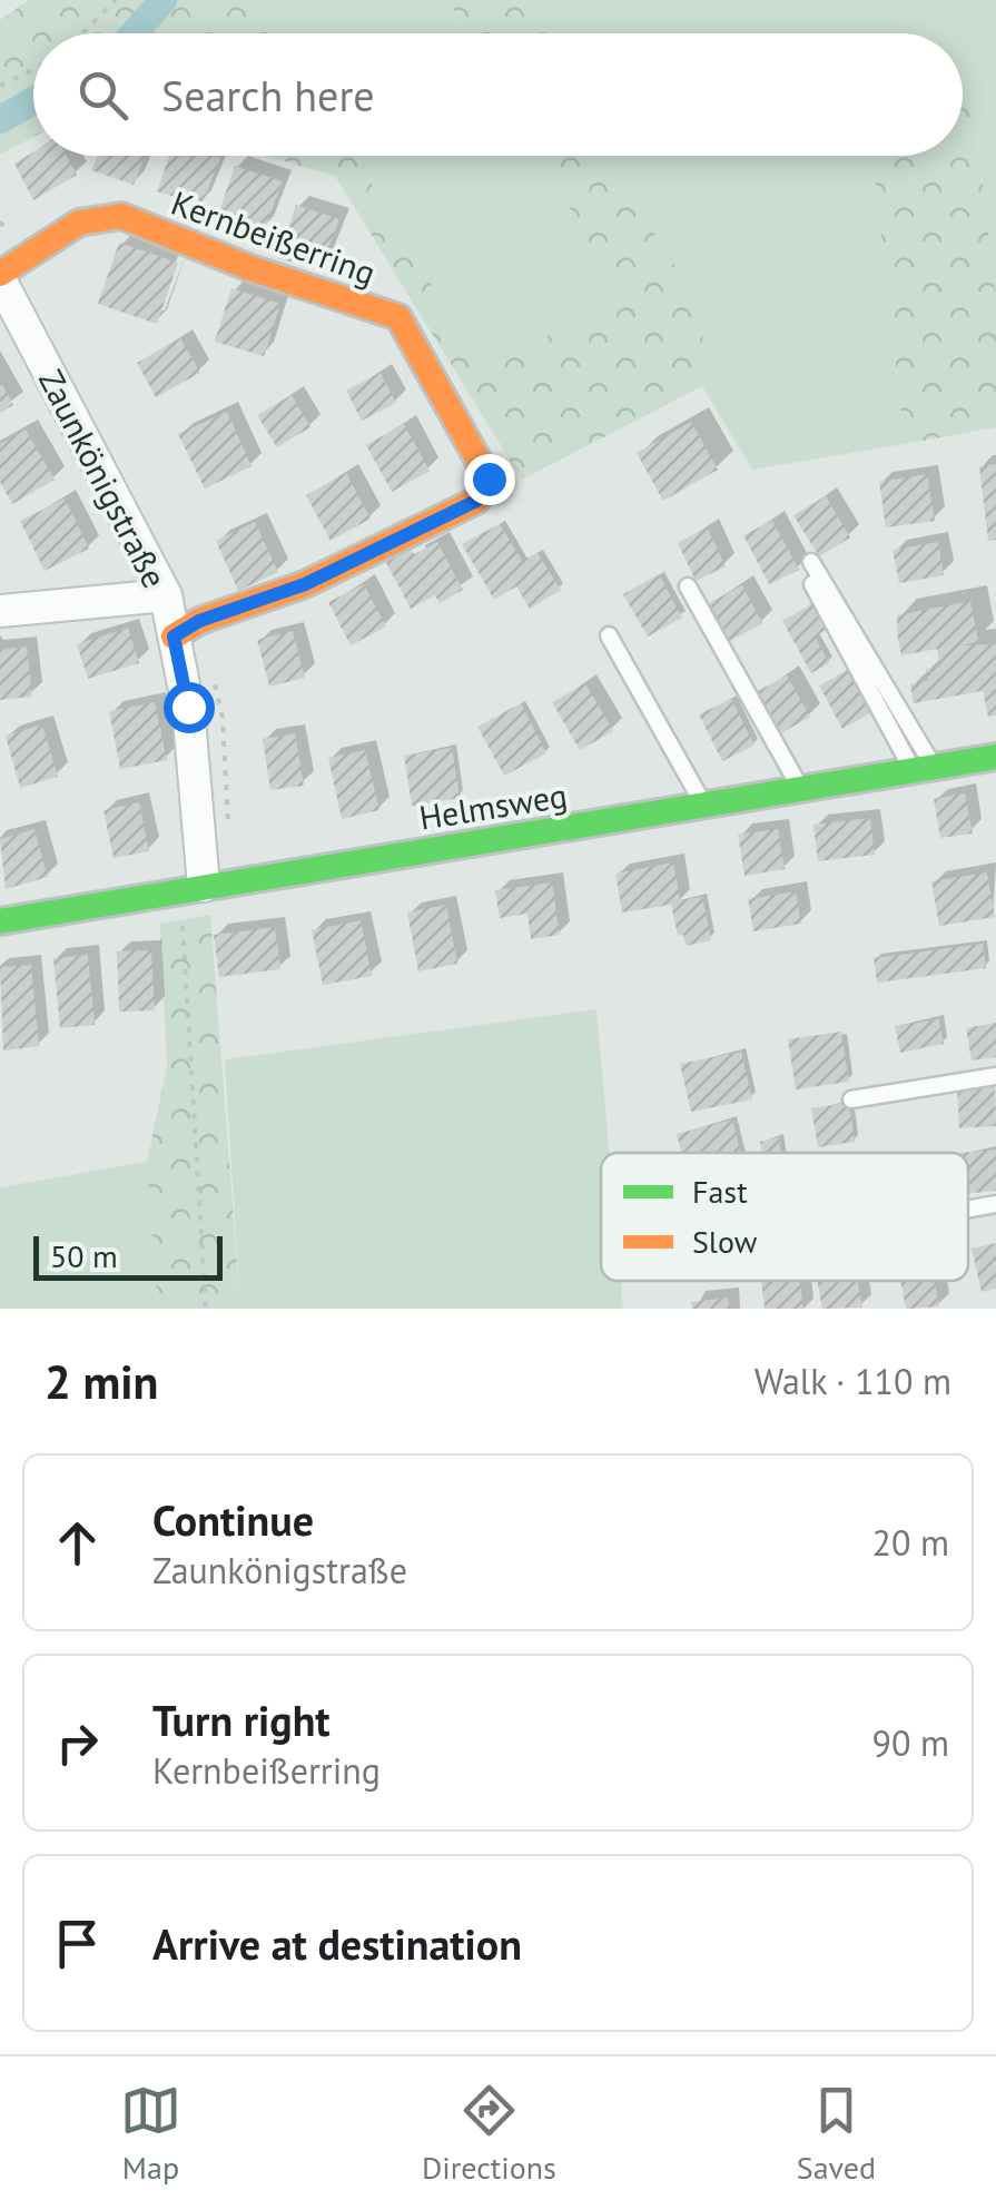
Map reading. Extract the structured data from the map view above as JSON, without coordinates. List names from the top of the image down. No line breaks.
{"streets":{"street":["Kernbeißerring","Zaunkönigstraße","Helmsweg"]},"crossings":[["Kernbeißerring","Zaunkönigstraße"],["Zaunkönigstraße","Helmsweg"]],"legend":["Fast","Slow"],"scale_bar":"50 m","page":{"search":"Search here","scale":"50 m","heading":["2 min","Walk · 110 m"],"list":[["Continue","Zaunkönigstraße","20 m"],["Turn right","Kernbeißerring","90 m"],"Arrive at destination"],"nav":["Map","Directions","Saved"]}}
